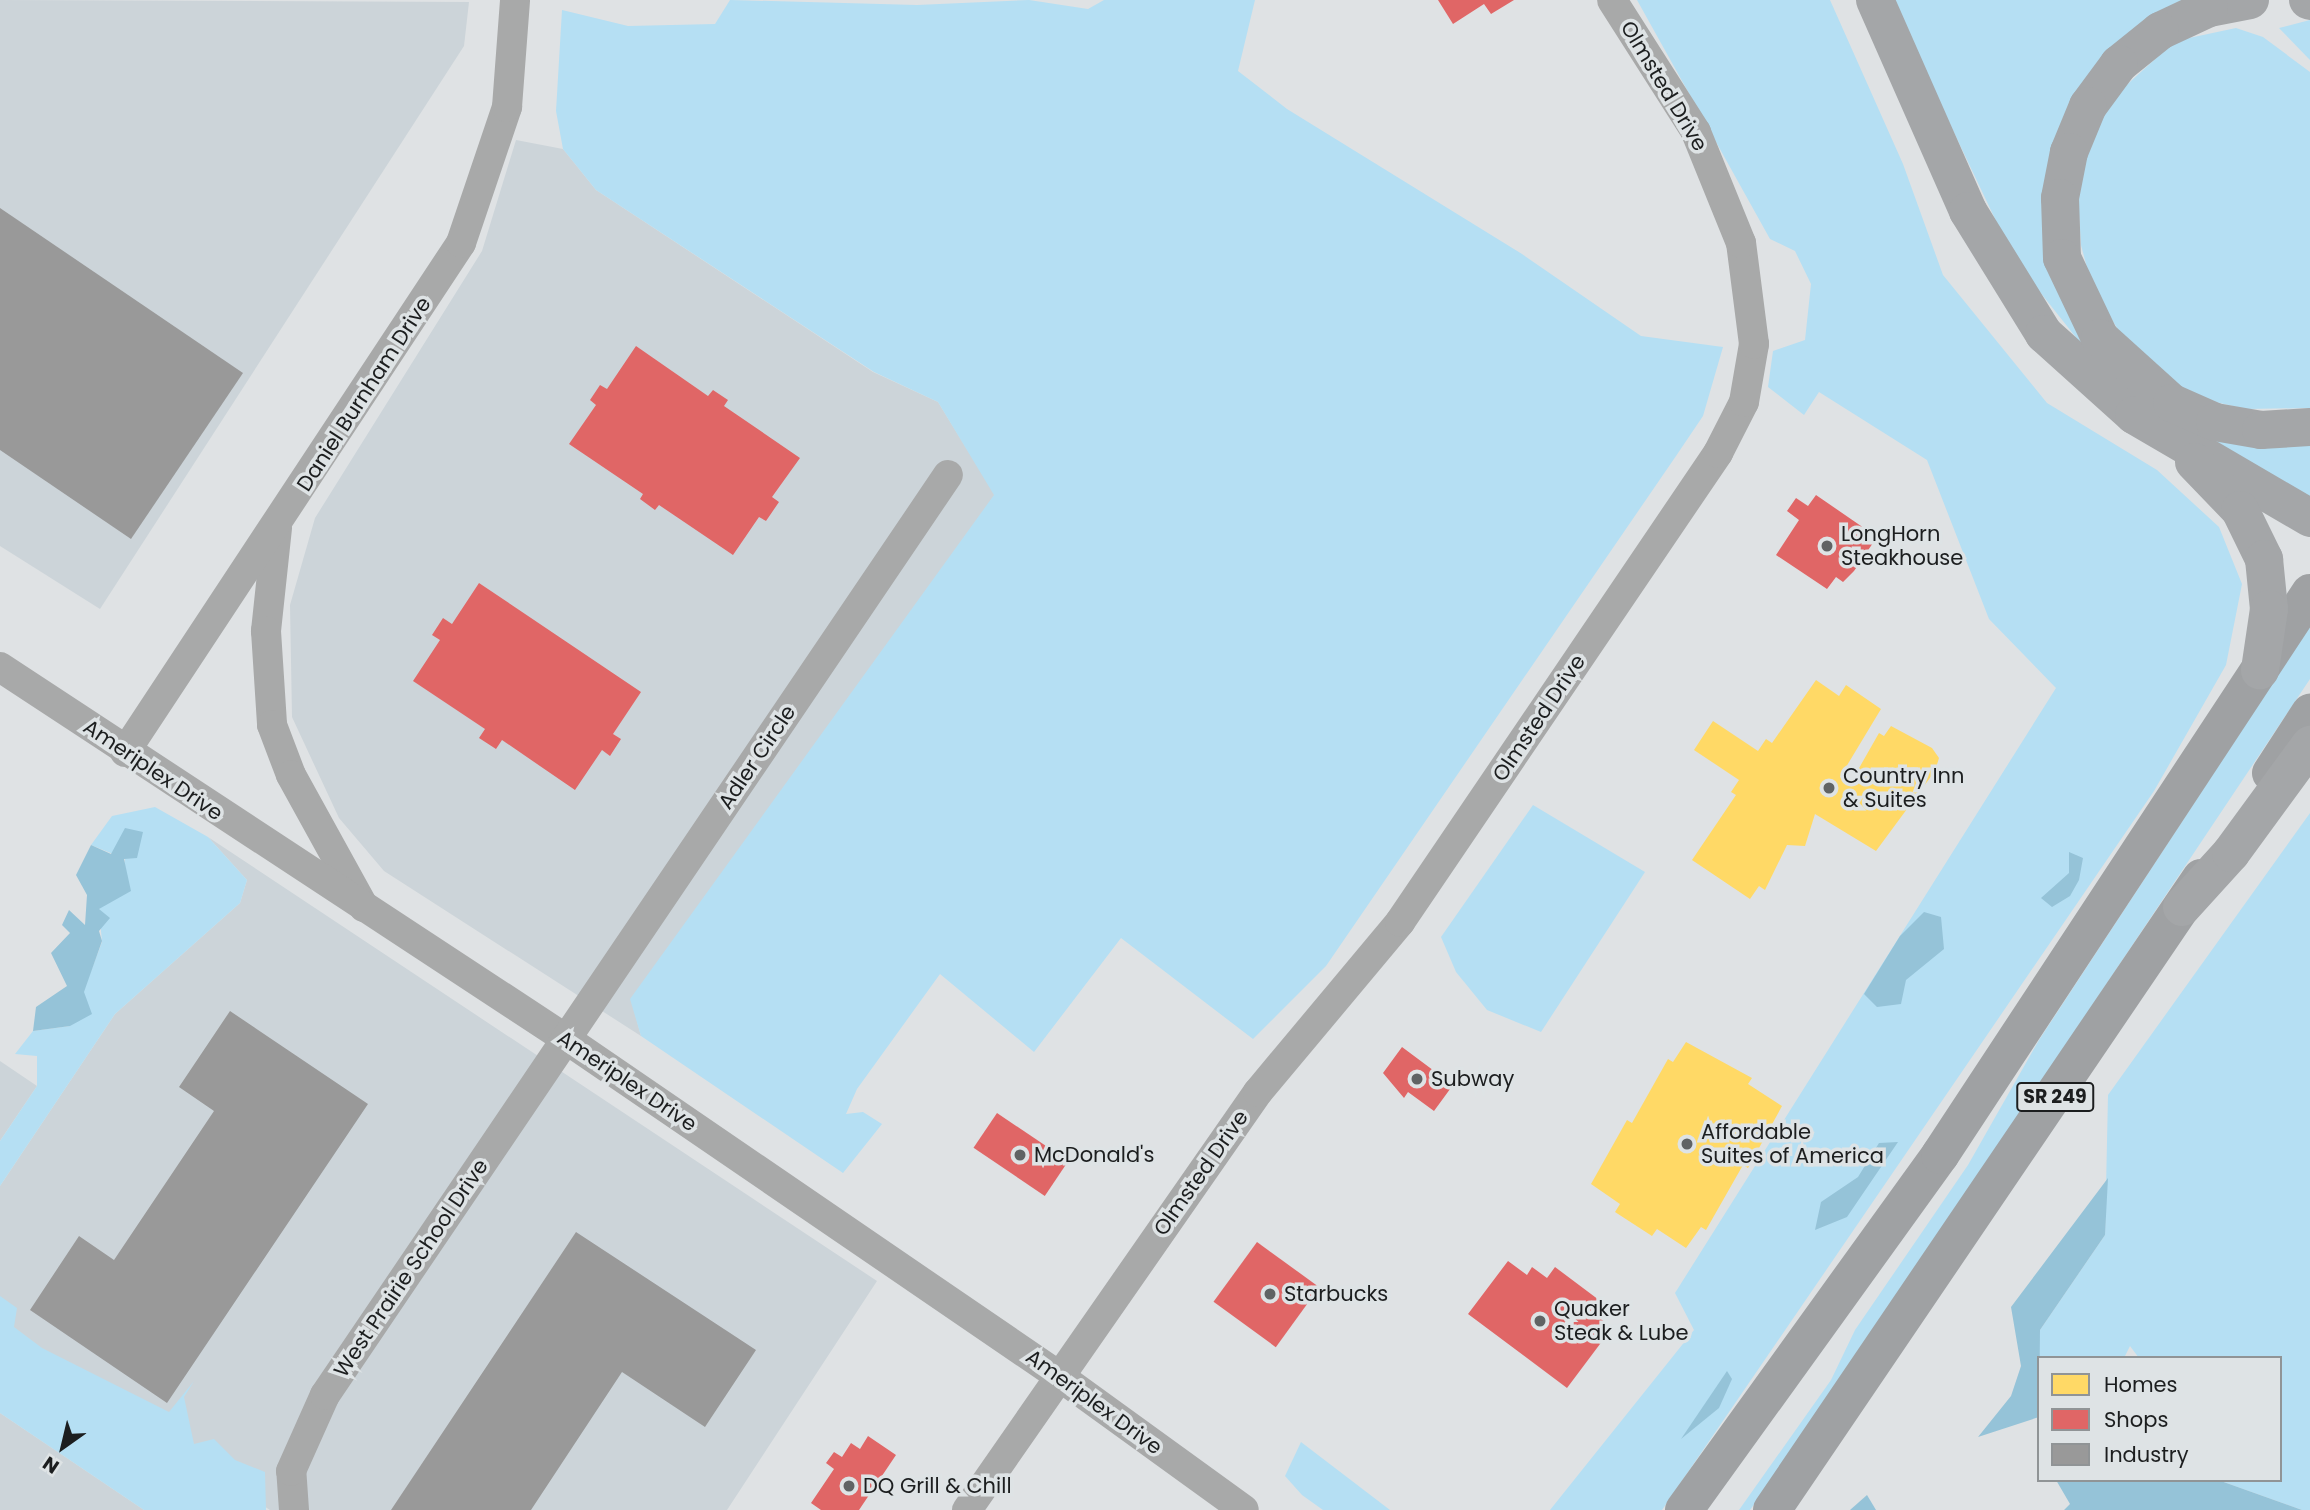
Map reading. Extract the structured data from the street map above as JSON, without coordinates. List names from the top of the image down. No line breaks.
{"streets":{"main road":["SR 249"],"street":["Olmsted Drive","Daniel Burnham Drive","Adler Circle","Ameriplex Drive","West Prairie School Drive"]},"crossings":[["Olmsted Drive","Ameriplex Drive"],["Daniel Burnham Drive","Ameriplex Drive"],["Adler Circle","Ameriplex Drive"],["Adler Circle","West Prairie School Drive"],["Ameriplex Drive","West Prairie School Drive"]],"places":["LongHorn Steakhouse","Country Inn & Suites","Subway","Affordable Suites of America","McDonald's","Starbucks","Quaker Steak & Lube","DQ Grill & Chill"],"legend":["Homes","Shops","Industry"],"north":"bottom left"}
